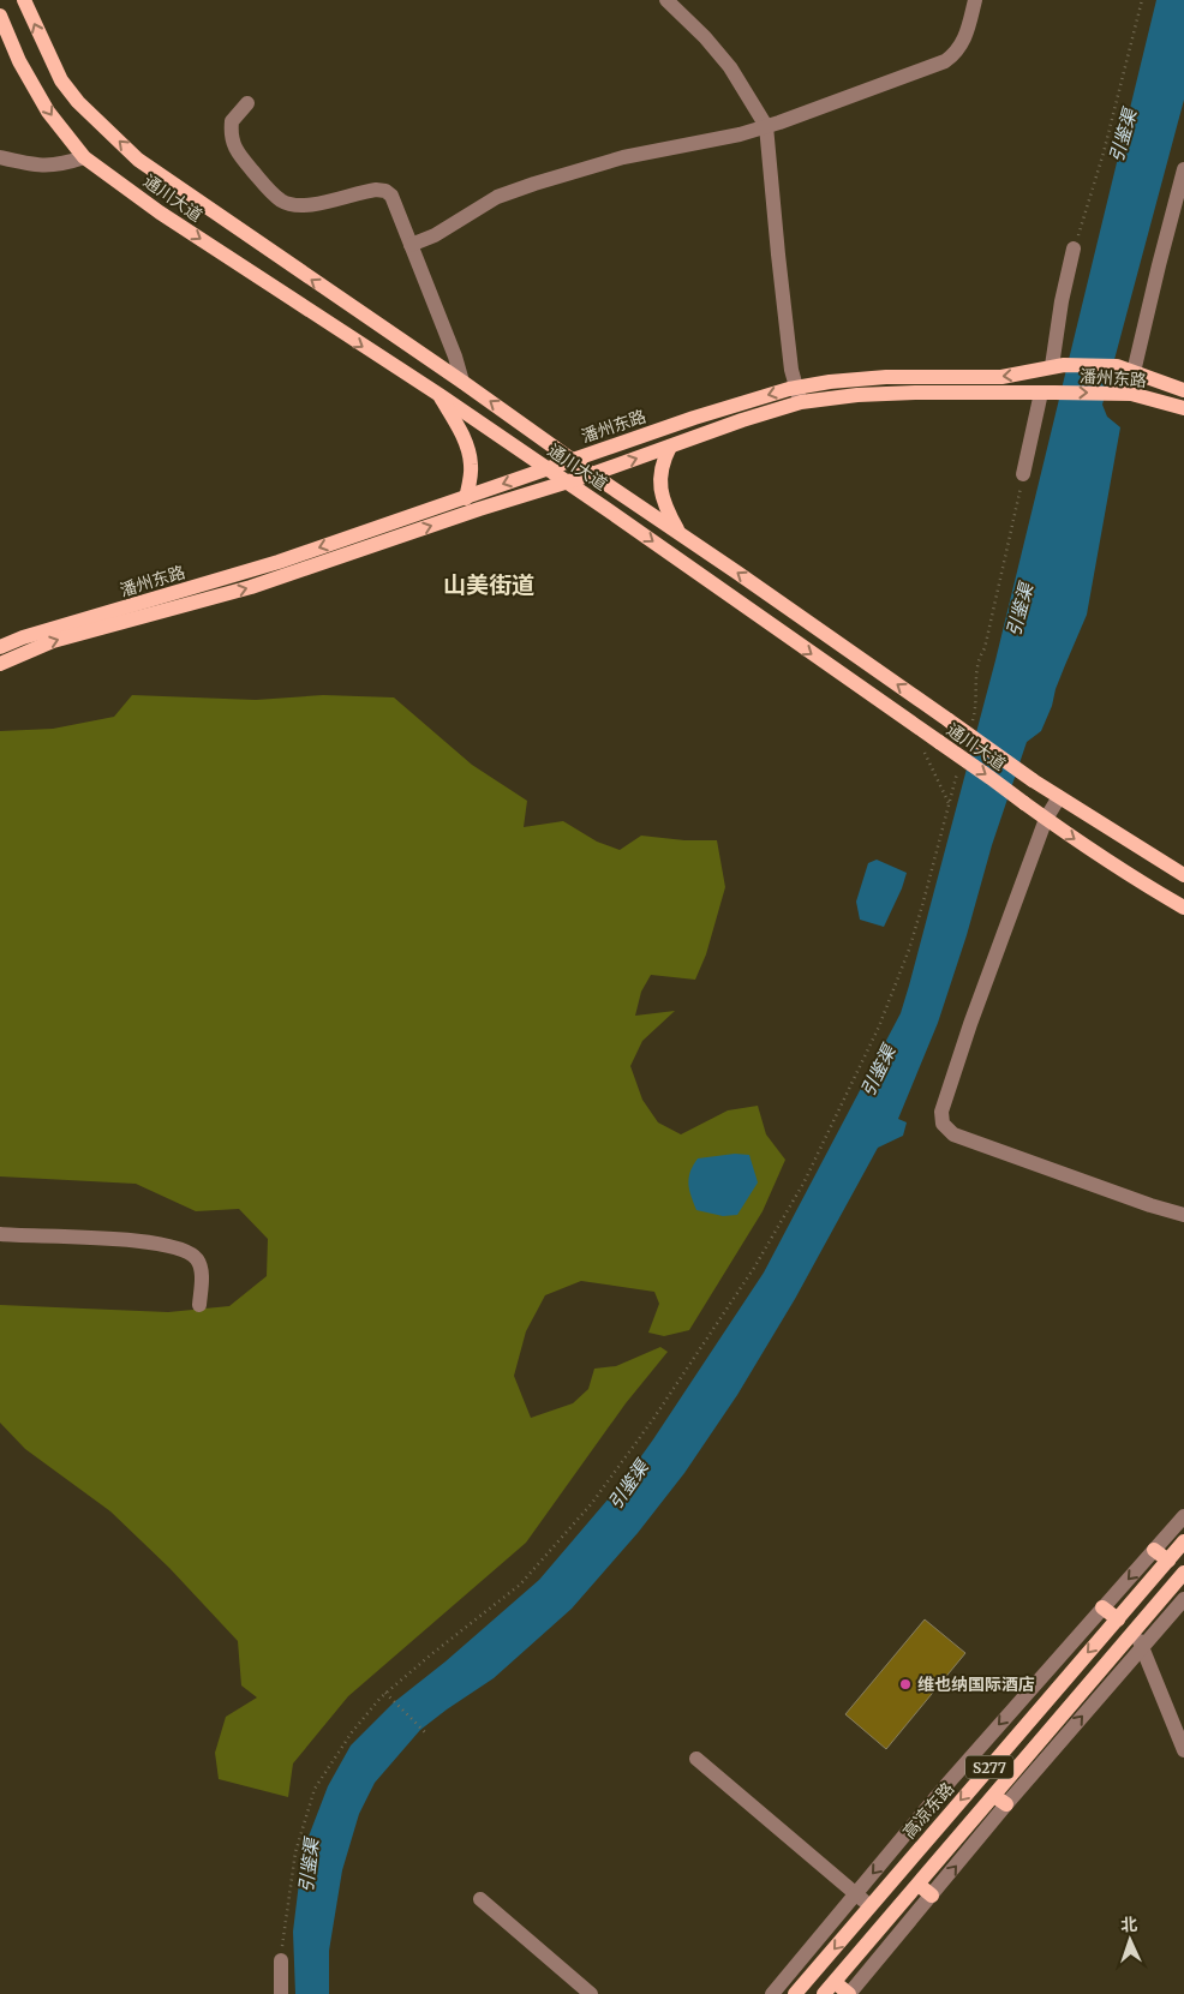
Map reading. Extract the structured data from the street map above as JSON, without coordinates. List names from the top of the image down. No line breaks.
{"streets":{"main road":["通川大道","潘州东路","S277","高凉东路"]},"crossings":[["通川大道","潘州东路"]],"districts":["山美街道"],"water":["引鉴渠"],"places":["维也纳国际酒店"],"north":"top"}
